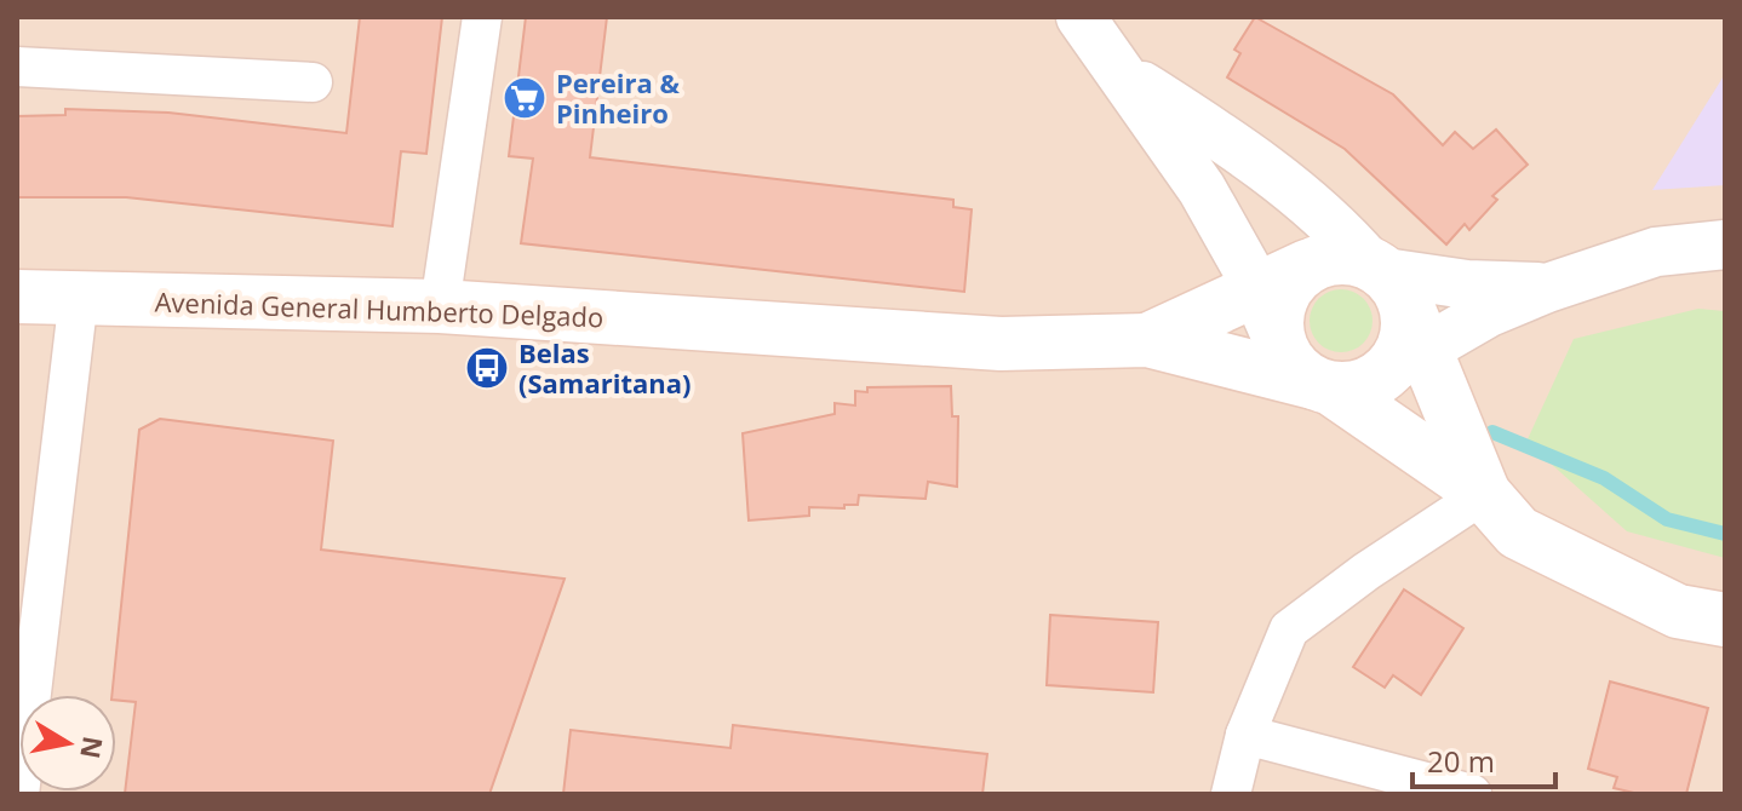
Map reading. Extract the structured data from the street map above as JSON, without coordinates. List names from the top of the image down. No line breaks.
{"streets":{"main road":["Avenida General Humberto Delgado"]},"places":{"supermarket":["Pereira & Pinheiro"],"bus stop":["Belas (Samaritana)"]},"scale_bar":"20 m","north":"right"}
